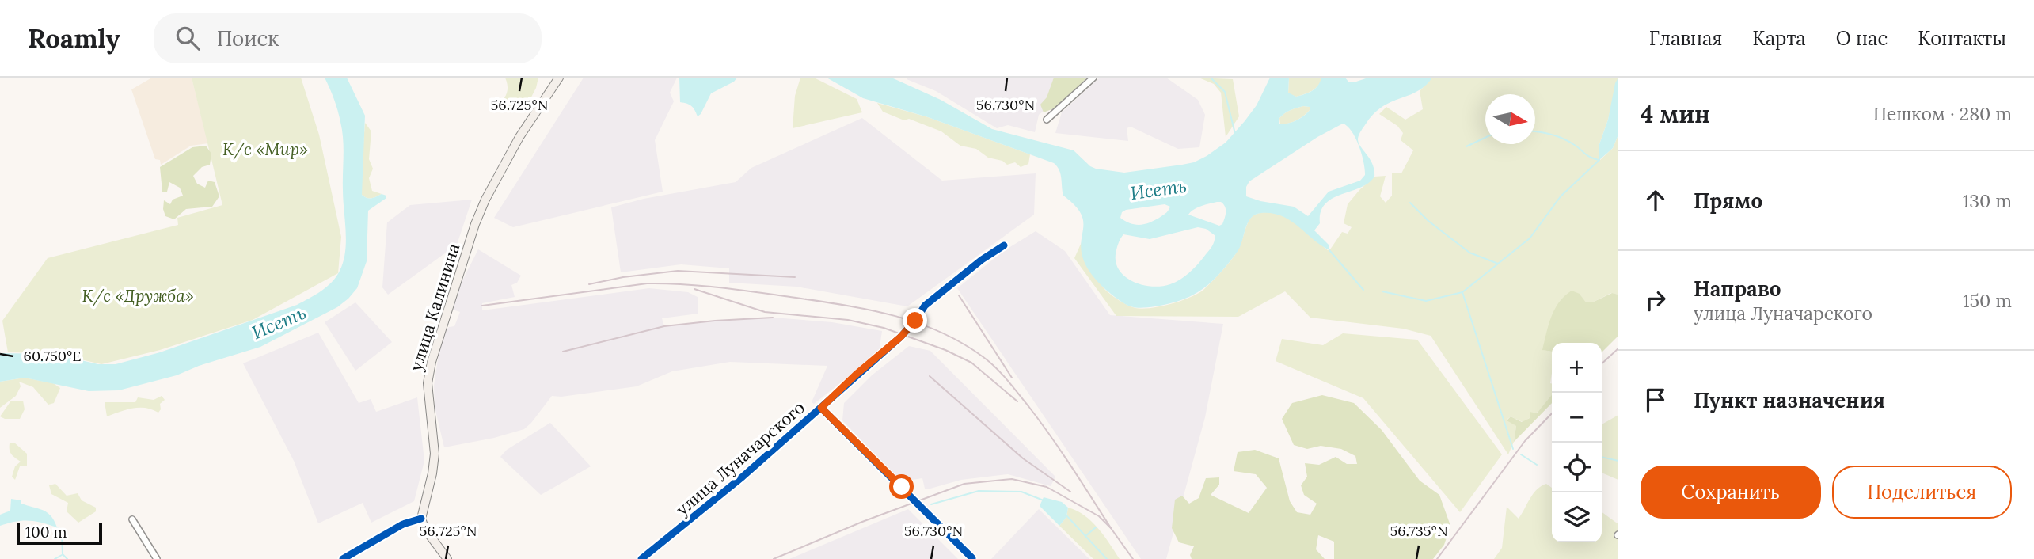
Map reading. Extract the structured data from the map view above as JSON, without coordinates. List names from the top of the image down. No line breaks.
{"streets":{"main road":["улица Калинина"],"street":["улица Луначарского"]},"water":["Исеть"],"parks":["К/с «Мир»","К/с «Дружба»"],"scale_bar":"100 m","north":"right","page":{"header":"Roamly","search":"Поиск","nav":["Главная","Карта","О нас","Контакты"],"heading":["4 мин","Пешком · 280 m"],"list":[["Прямо","130 m"],["Направо","улица Луначарского","150 m"],"Пункт назначения"],"map_buttons":["+","−"],"buttons":["Сохранить","Поделиться"],"scale":"100 m"},"coordinates":["56.725°N","56.730°N","60.750°E","56.735°N"]}
